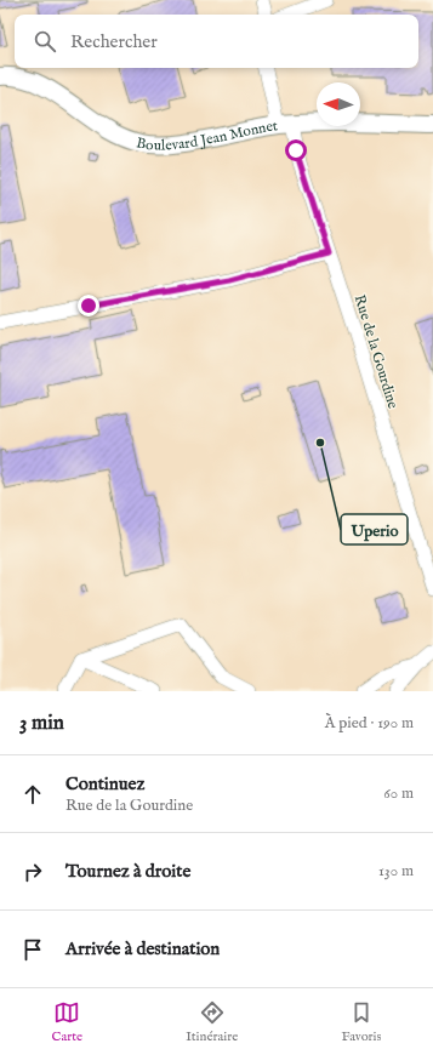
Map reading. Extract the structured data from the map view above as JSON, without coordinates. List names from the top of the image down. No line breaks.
{"streets":{"main road":["Boulevard Jean Monnet"],"street":["Rue de la Gourdine"]},"crossings":[["Boulevard Jean Monnet","Rue de la Gourdine"]],"places":["Uperio"],"north":"left","page":{"search":"Rechercher","heading":["3 min","À pied · 190 m"],"list":[["Continuez","Rue de la Gourdine","60 m"],["Tournez à droite","130 m"],"Arrivée à destination"],"nav":["Carte","Itinéraire","Favoris"]}}
